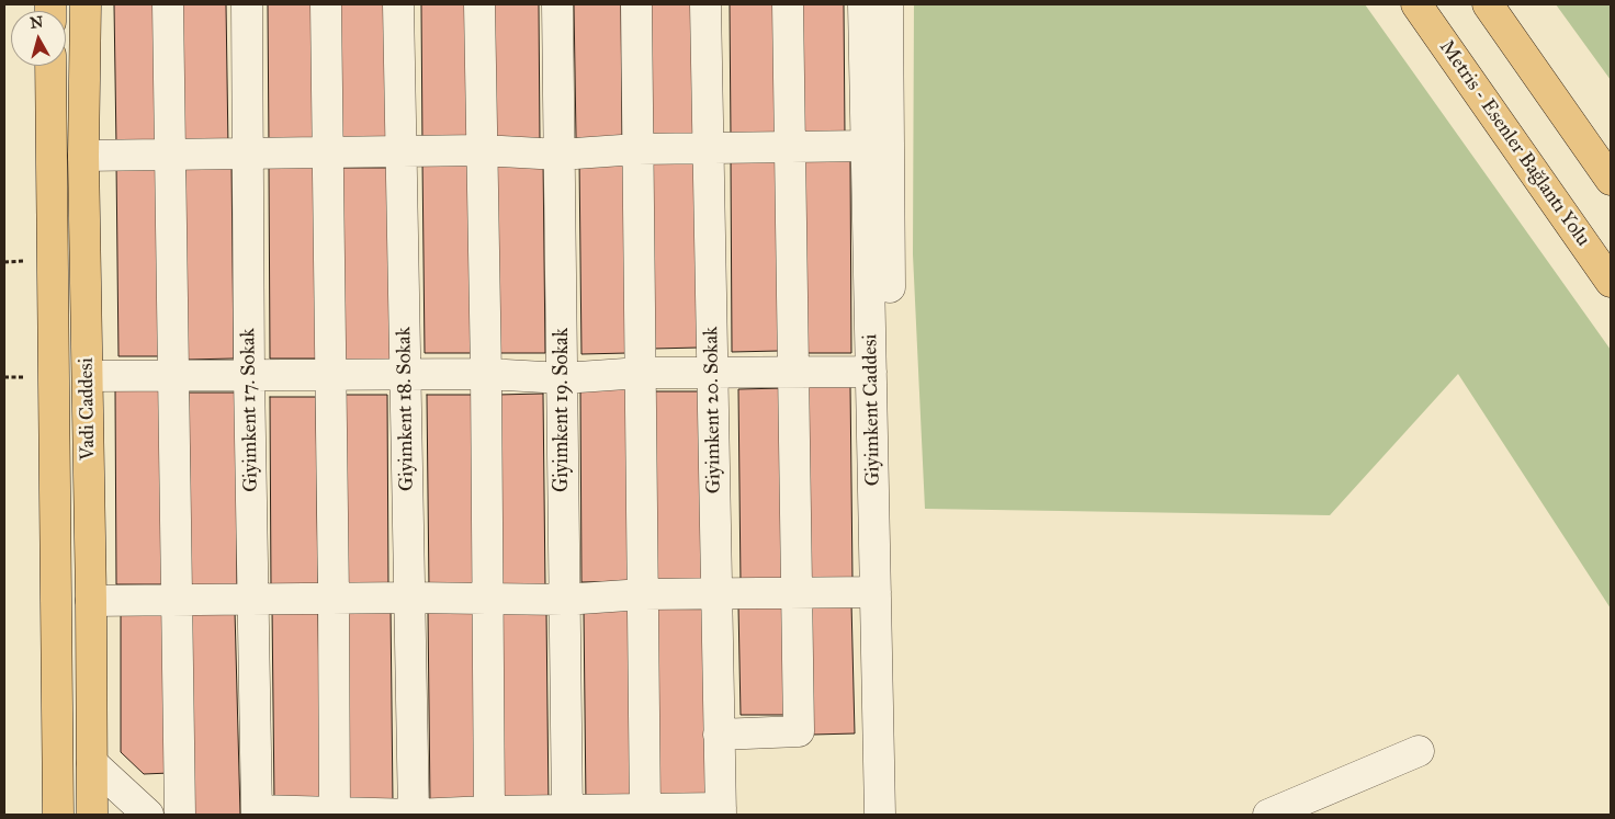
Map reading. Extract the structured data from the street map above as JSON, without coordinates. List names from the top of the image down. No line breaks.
{"streets":{"main road":["Metris - Esenler Bağlantı Yolu","Vadi Caddesi"],"street":["Giyimkent 18. Sokak","Giyimkent 17. Sokak","Giyimkent 19. Sokak","Giyimkent 20. Sokak","Giyimkent Caddesi"]},"north":"top"}
